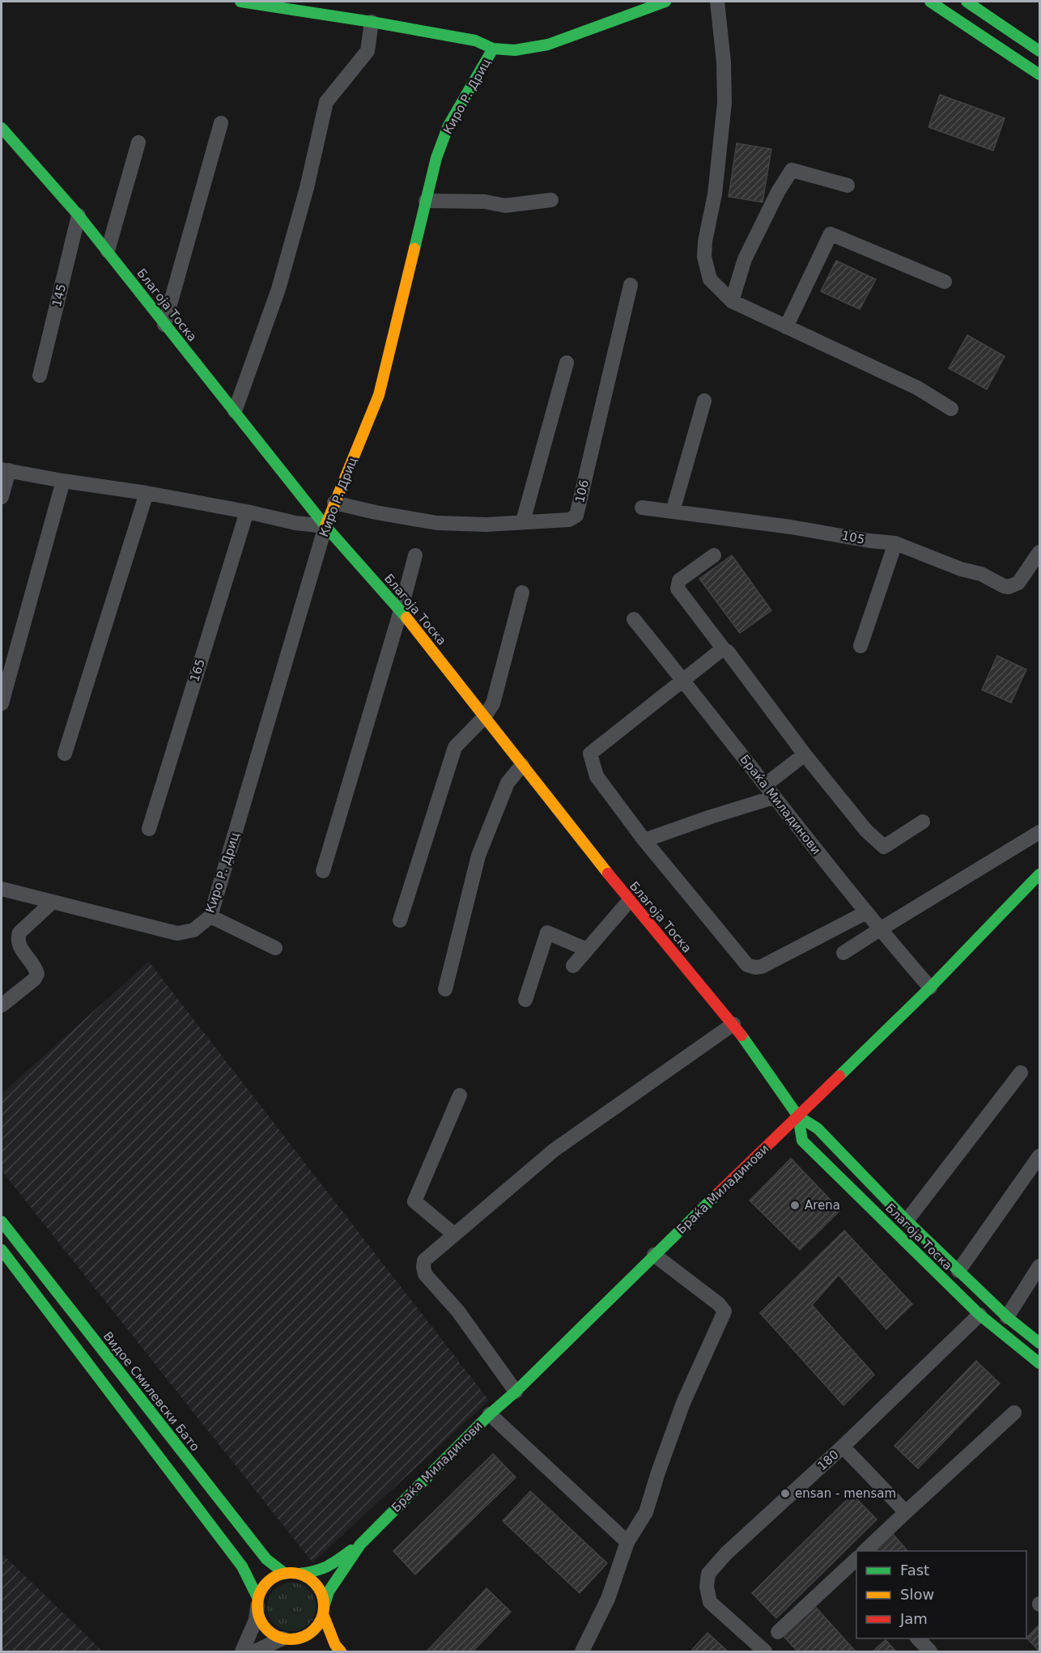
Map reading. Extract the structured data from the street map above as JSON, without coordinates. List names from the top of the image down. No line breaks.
{"streets":{"street":["Киро Р. Дриц","145","Благоја Тоска","106","105","165","Браќа Миладинови","Видое Смилевски Бато","180"]},"crossings":[["Киро Р. Дриц","Благоја Тоска"],["Киро Р. Дриц","106"],["145","Благоја Тоска"],["Благоја Тоска","Браќа Миладинови"],["Благоја Тоска","180"]],"places":["Arena","ensan - mensam"],"legend":["Fast","Slow","Jam"]}
